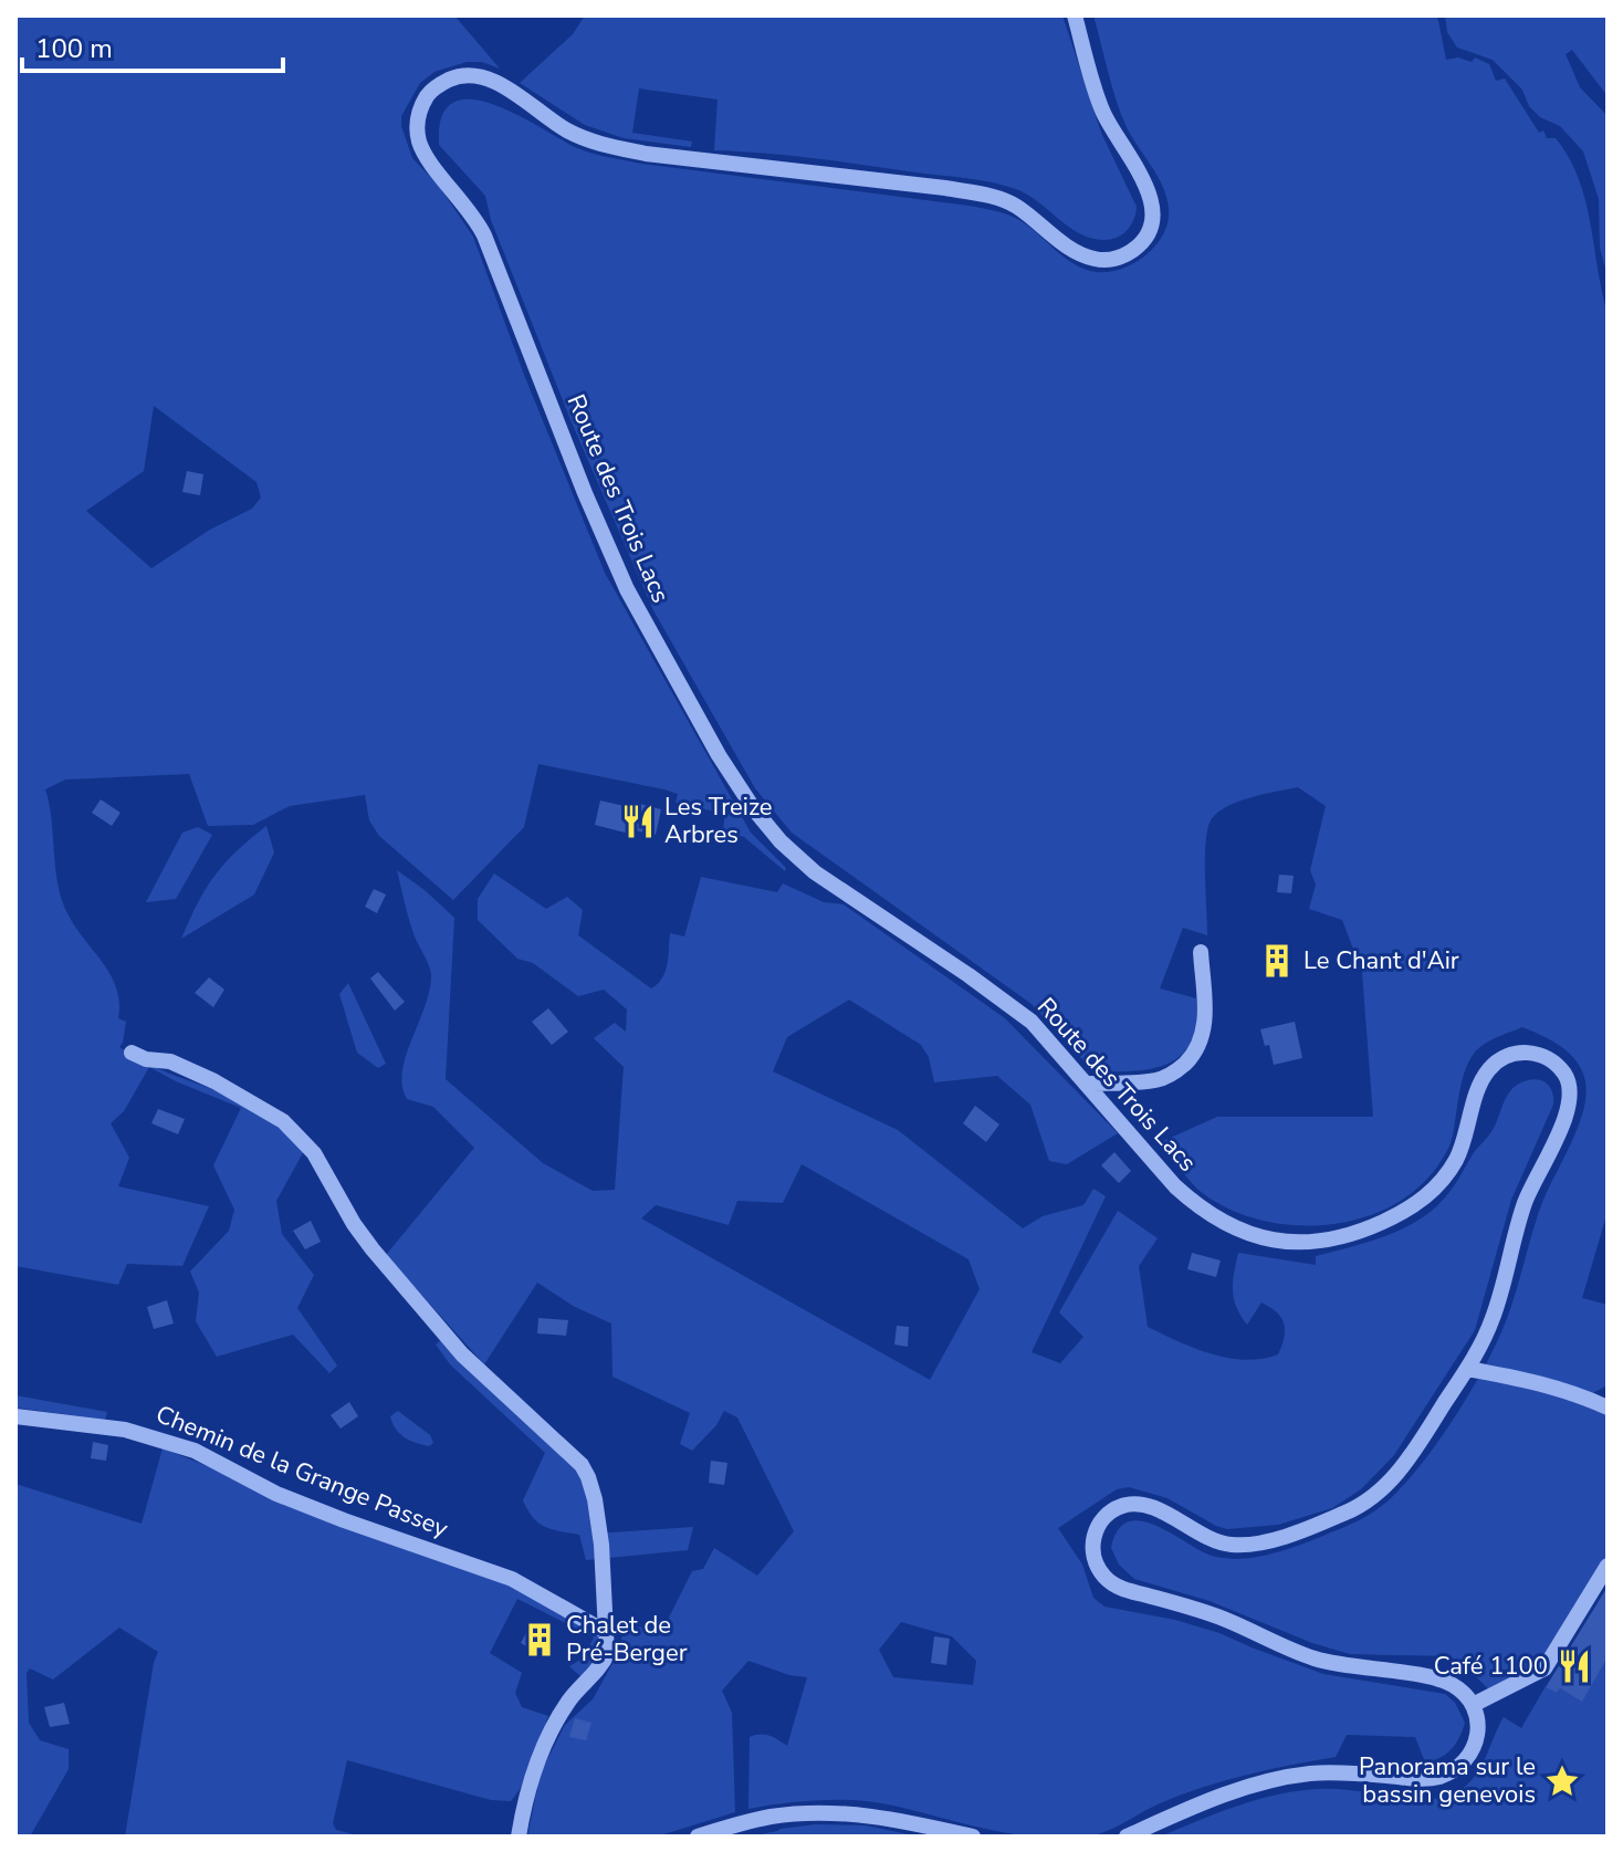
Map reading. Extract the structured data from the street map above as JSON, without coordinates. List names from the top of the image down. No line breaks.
{"streets":{"street":["Route des Trois Lacs","Chemin de la Grange Passey"]},"places":{"restaurant":["Les Treize Arbres","Café 1100"],"building":["Le Chant d'Air","Chalet de Pré-Berger"],"place":["Panorama sur le bassin genevois"]},"scale_bar":"100 m"}
